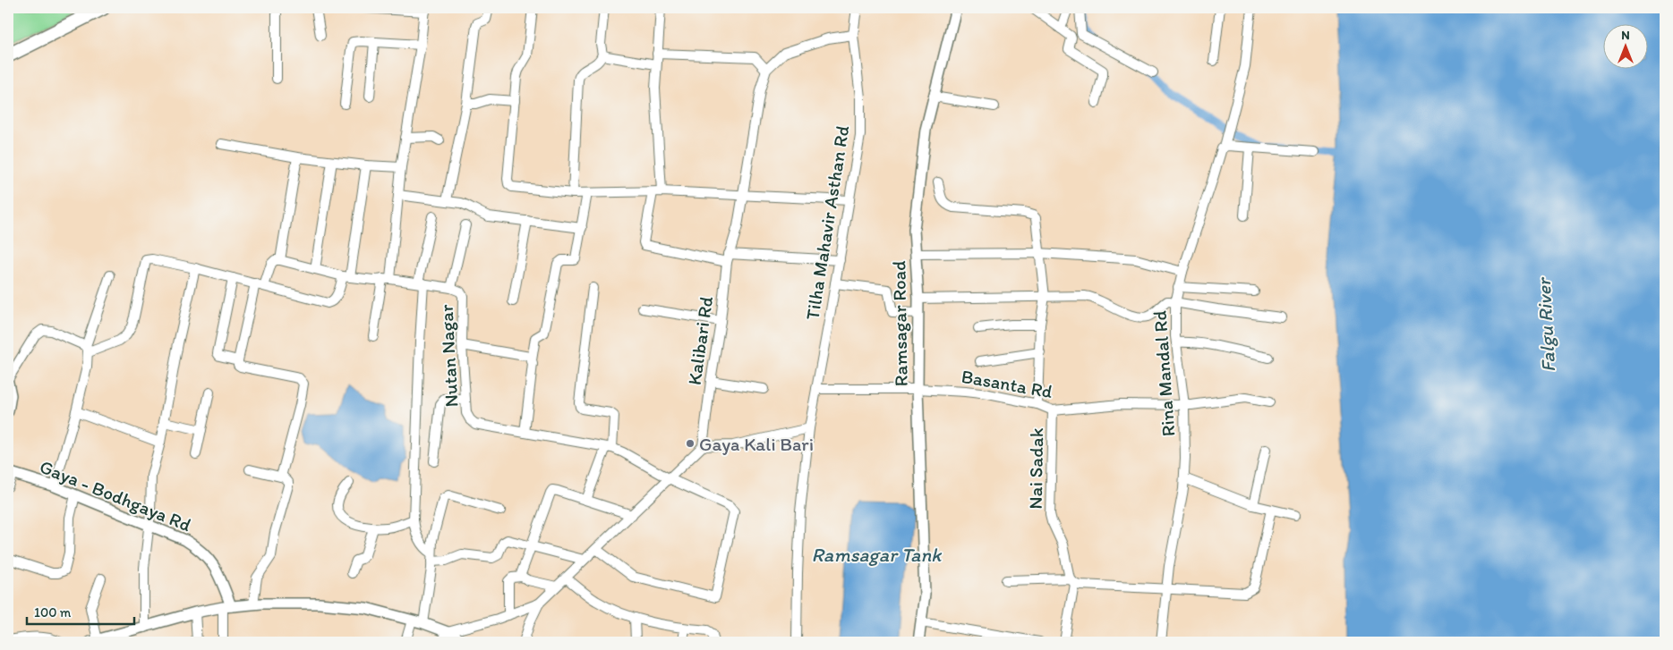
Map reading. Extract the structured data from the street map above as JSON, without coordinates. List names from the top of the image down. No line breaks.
{"streets":{"street":["Tilha Mahavir Asthan Rd","Ramsagar Road","Kalibari Rd","Nutan Nagar","Rina Mandal Rd","Basanta Rd","Nai Sadak","Gaya - Bodhgaya Rd"]},"crossings":[["Tilha Mahavir Asthan Rd","Kalibari Rd"],["Tilha Mahavir Asthan Rd","Basanta Rd"],["Ramsagar Road","Basanta Rd"],["Rina Mandal Rd","Basanta Rd"],["Basanta Rd","Nai Sadak"]],"water":["Falgu River","Ramsagar Tank"],"places":["Gaya Kali Bari"],"scale_bar":"100 m","north":"top"}
